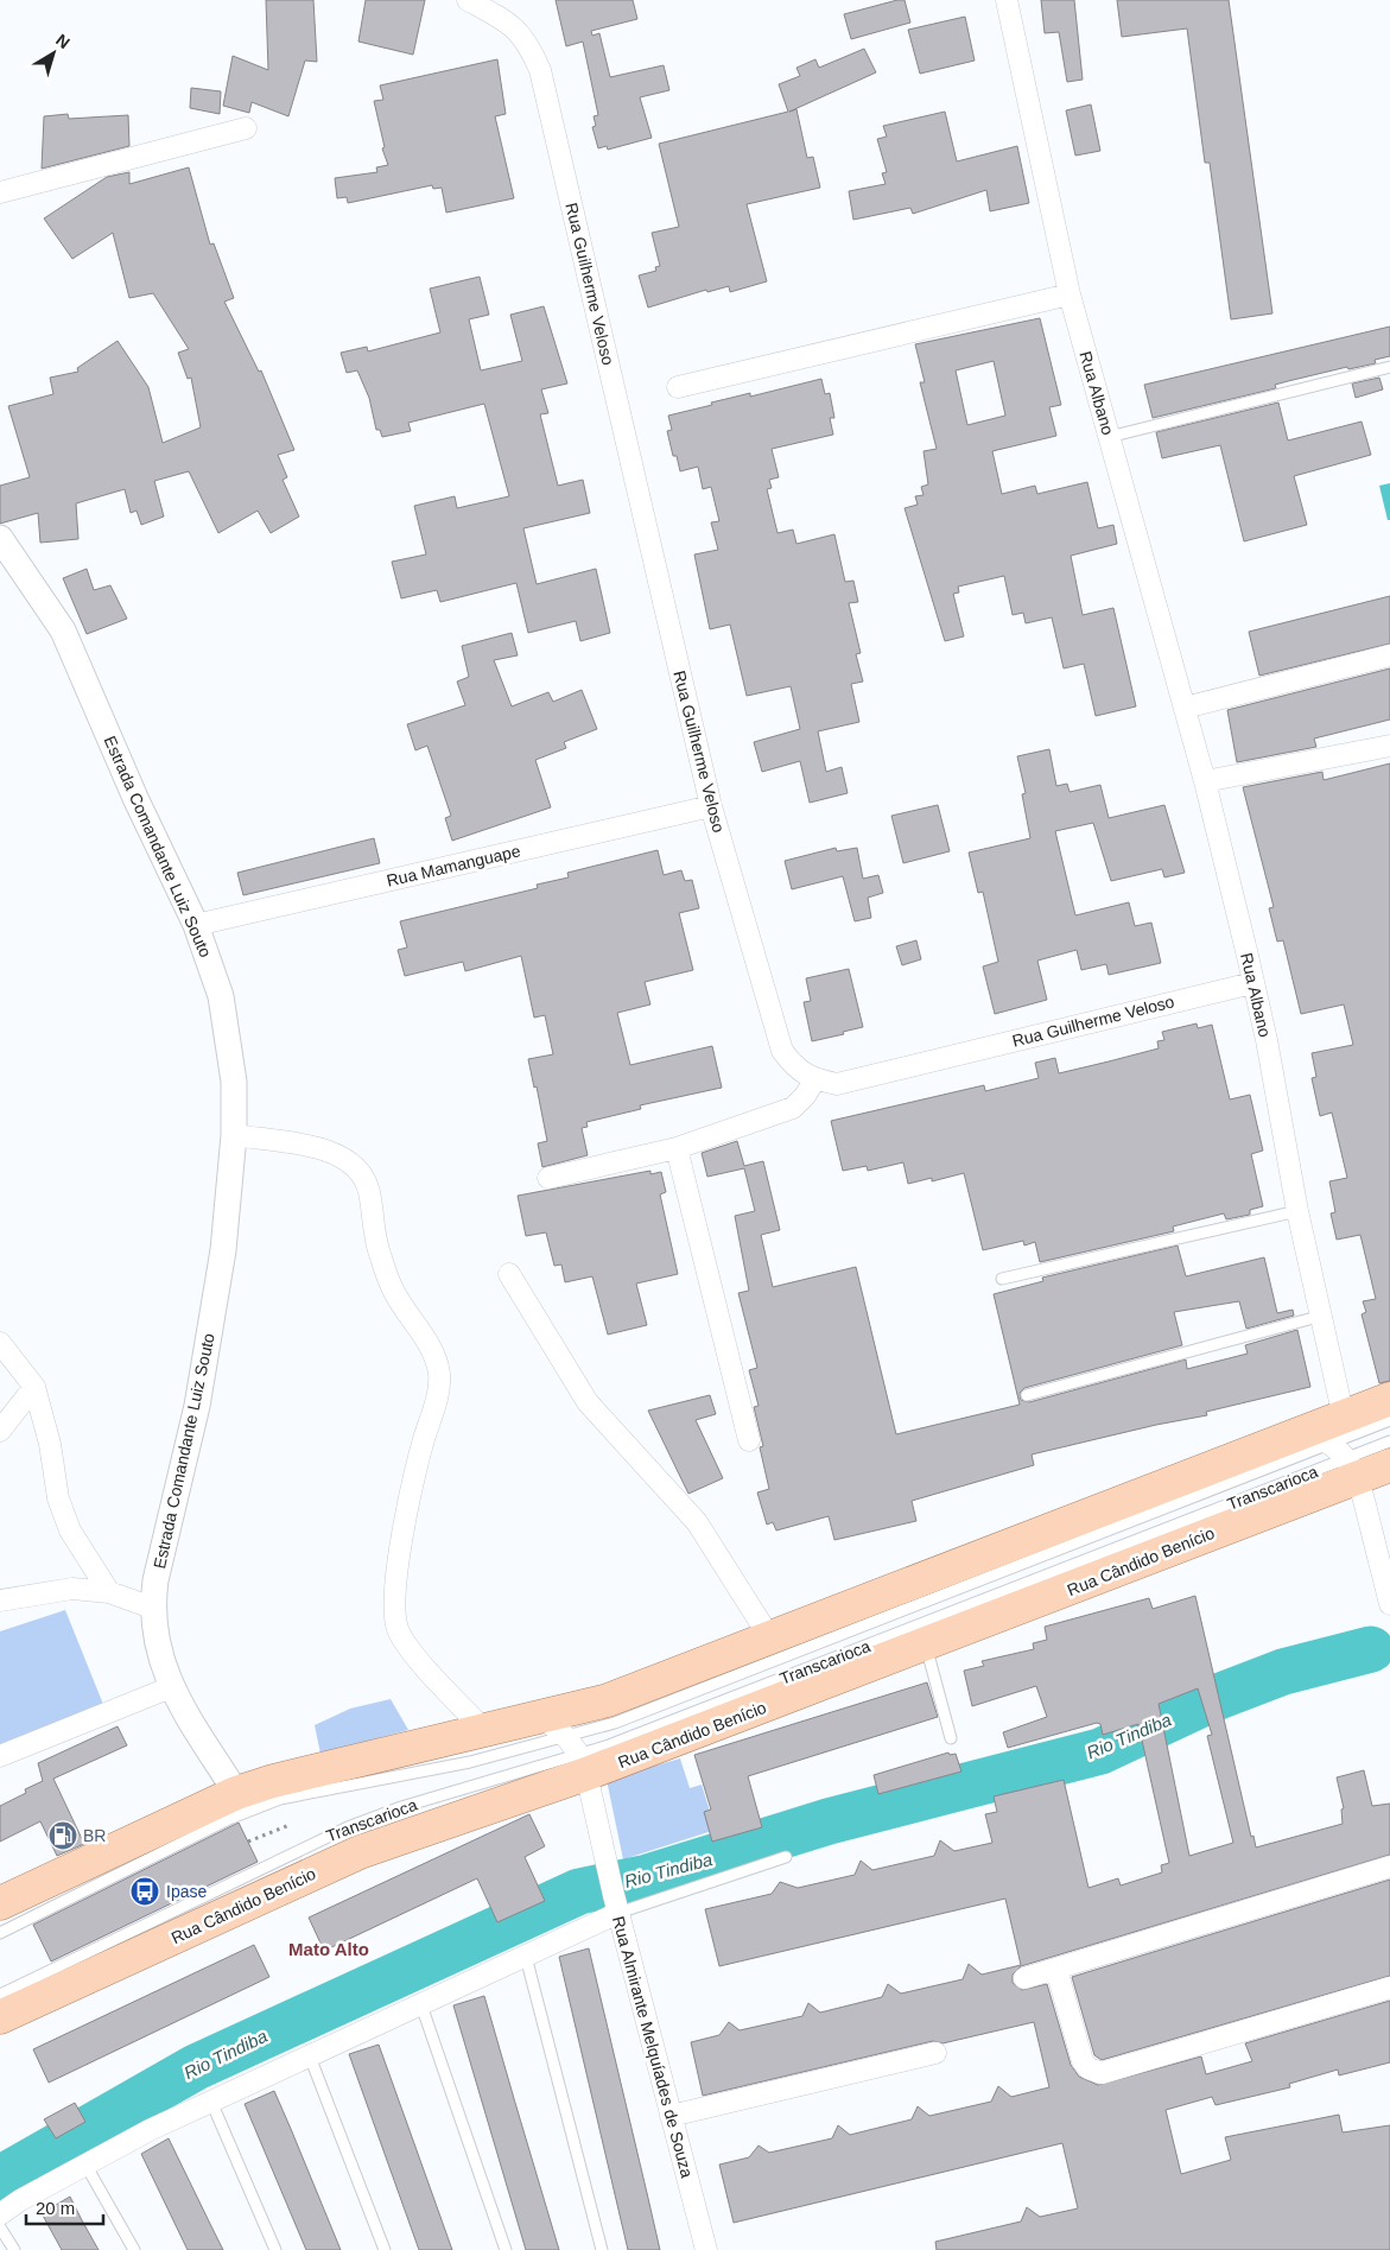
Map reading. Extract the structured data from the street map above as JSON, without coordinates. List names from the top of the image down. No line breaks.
{"streets":{"main road":["Rua Cândido Benício"],"street":["Rua Guilherme Veloso","Rua Albano","Estrada Comandante Luiz Souto","Rua Mamanguape","Rua Almirante Melquíades de Souza"],"lane":["Transcarioca"]},"crossings":[["Rua Guilherme Veloso","Rua Albano"],["Rua Guilherme Veloso","Rua Mamanguape"],["Rua Albano","Transcarioca"],["Estrada Comandante Luiz Souto","Rua Mamanguape"],["Transcarioca","Rua Cândido Benício"],["Transcarioca","Rua Almirante Melquíades de Souza"],["Rua Cândido Benício","Rua Almirante Melquíades de Souza"]],"districts":["Mato Alto"],"water":["Rio Tindiba"],"places":{"fuel station":["BR"],"bus stop":["Ipase"]},"scale_bar":"20 m","north":"top right"}
